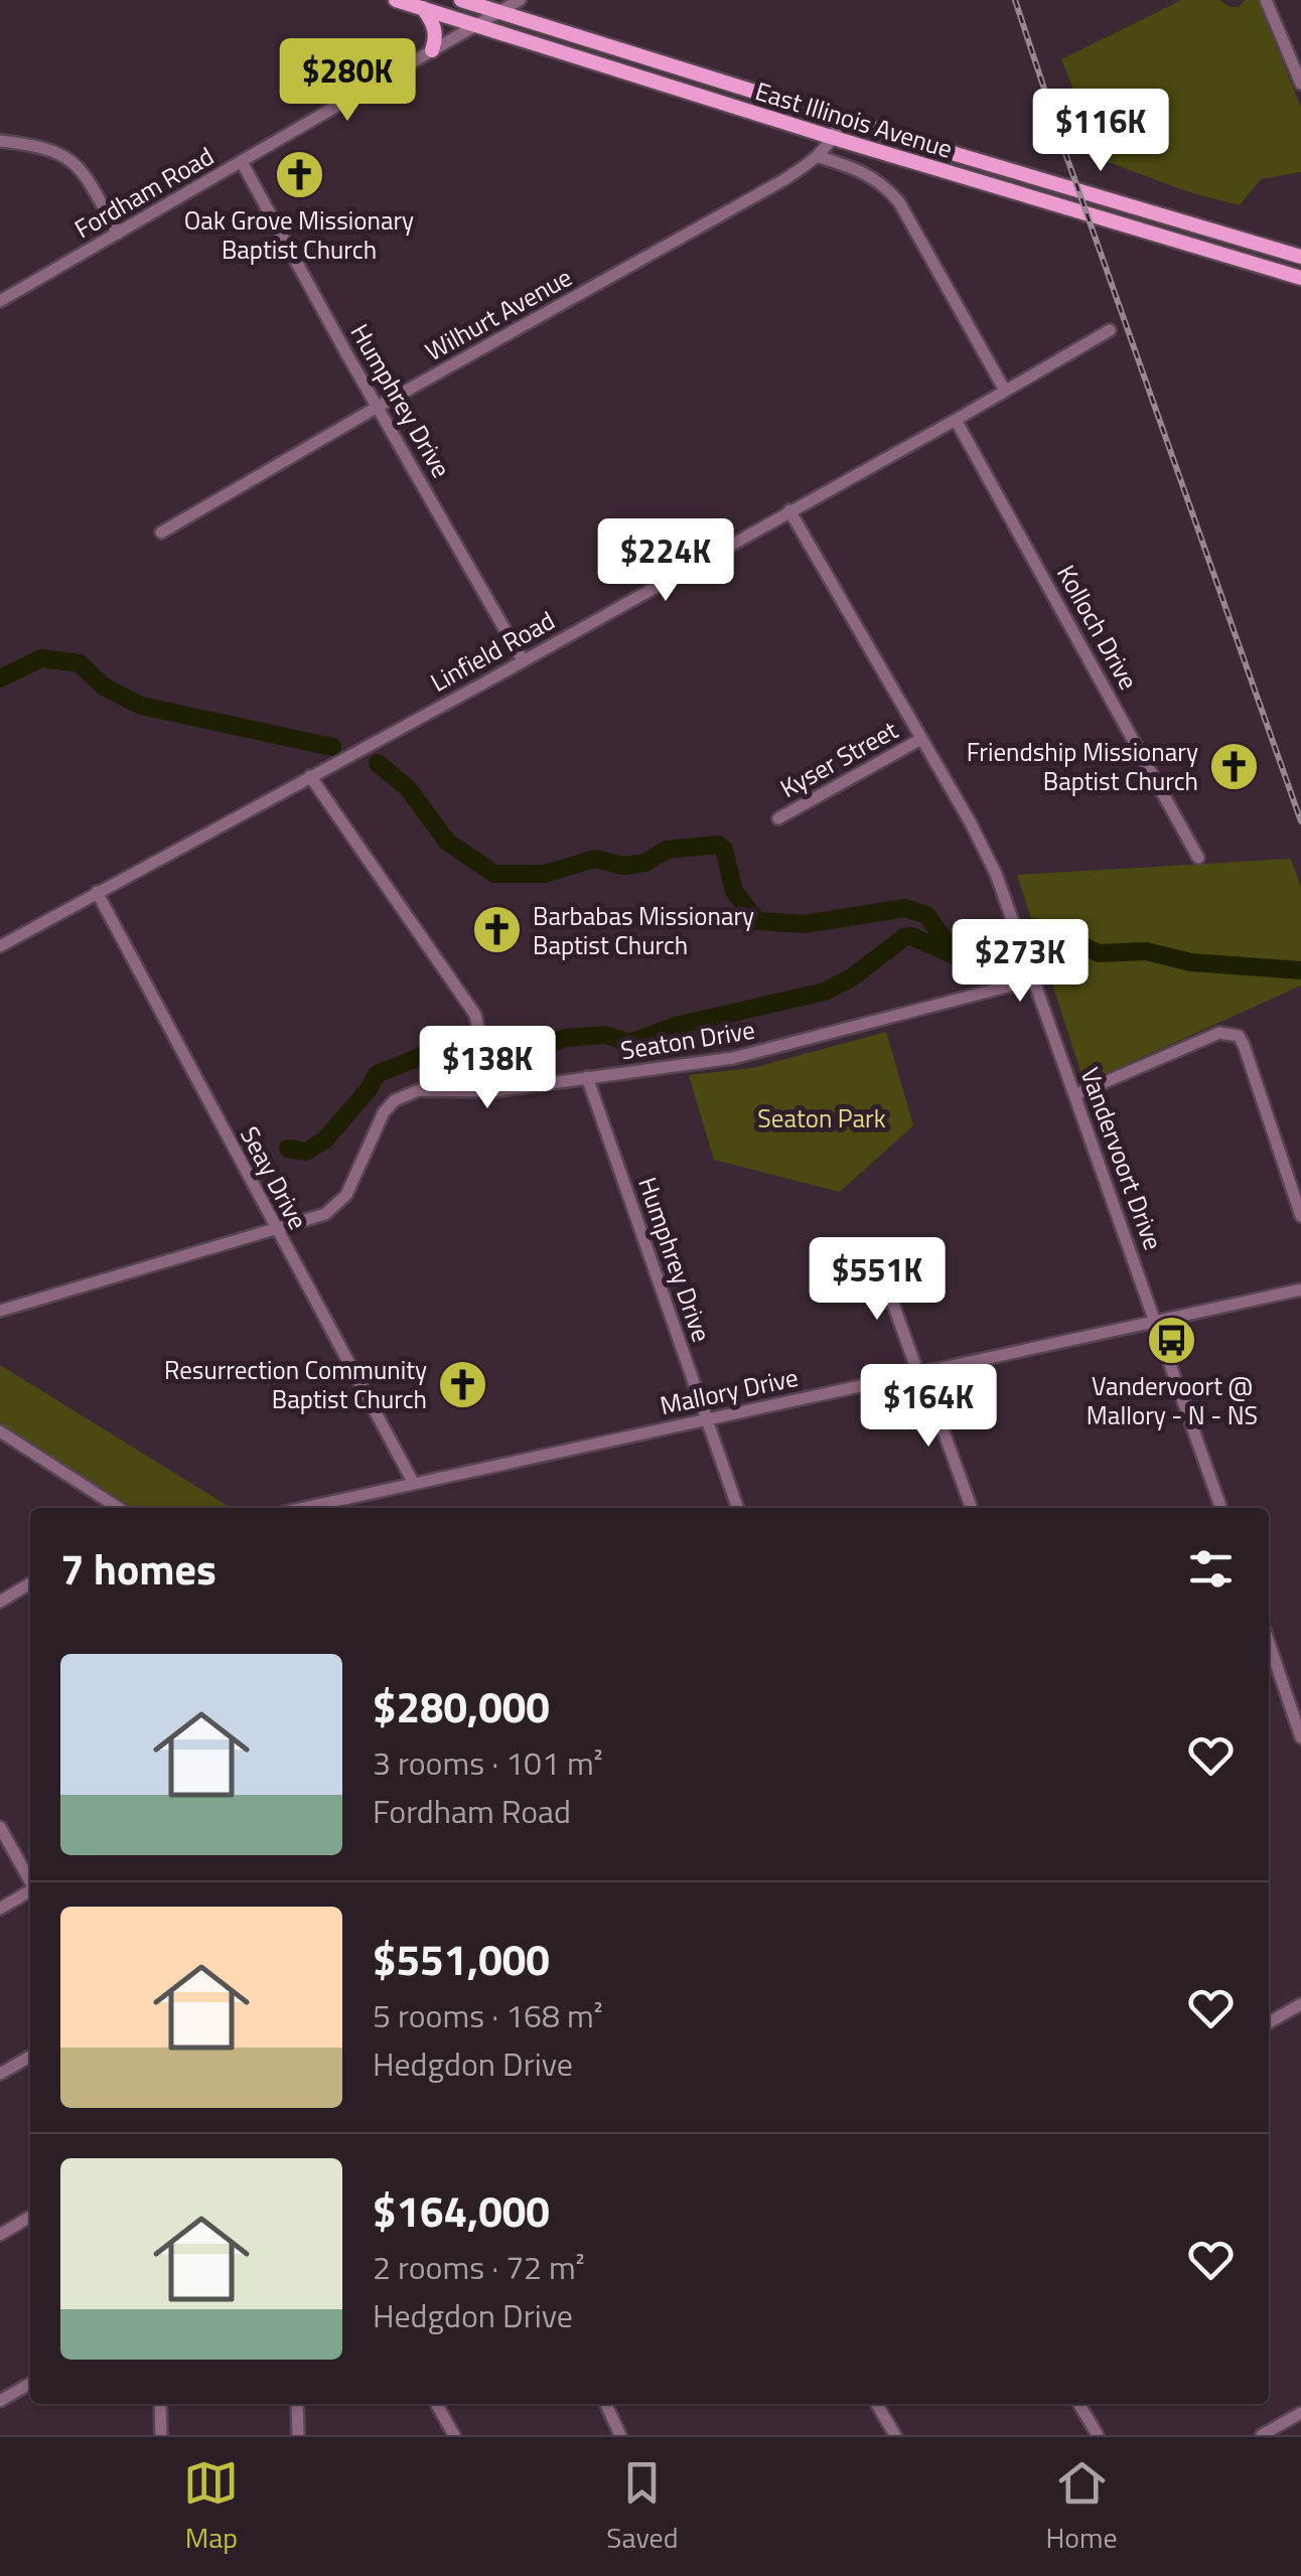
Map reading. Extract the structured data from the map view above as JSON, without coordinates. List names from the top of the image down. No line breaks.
{"streets":{"main road":["East Illinois Avenue"],"street":["Fordham Road","Wilhurt Avenue","Humphrey Drive","Kolloch Drive","Linfield Road","Kyser Street","Seaton Drive","Vandervoort Drive","Seay Drive","Mallory Drive"]},"crossings":[["East Illinois Avenue","Fordham Road"],["East Illinois Avenue","Wilhurt Avenue"],["Fordham Road","Humphrey Drive"],["Wilhurt Avenue","Humphrey Drive"],["Humphrey Drive","Linfield Road"],["Humphrey Drive","Seaton Drive"],["Humphrey Drive","Mallory Drive"],["Kolloch Drive","Linfield Road"],["Linfield Road","Vandervoort Drive"],["Linfield Road","Seay Drive"],["Kyser Street","Vandervoort Drive"],["Seaton Drive","Vandervoort Drive"],["Seaton Drive","Seay Drive"],["Vandervoort Drive","Mallory Drive"],["Seay Drive","Mallory Drive"]],"parks":["Seaton Park"],"places":{"church":["Oak Grove Missionary Baptist Church","Friendship Missionary Baptist Church","Barbabas Missionary Baptist Church","Resurrection Community Baptist Church"],"bus stop":["Vandervoort @ Mallory - N - NS"]},"page":{"price":["$280K","$116K","$224K","$273K","$138K","$551K","$164K"],"heading":"7 homes","list":[{"name":"$280,000","note":"3 rooms · 101 m² · Fordham Road"},{"name":"$551,000","note":"5 rooms · 168 m² · Hedgdon Drive"},{"name":"$164,000","note":"2 rooms · 72 m² · Hedgdon Drive"}],"tabs":["Map","Saved","Home"]}}
